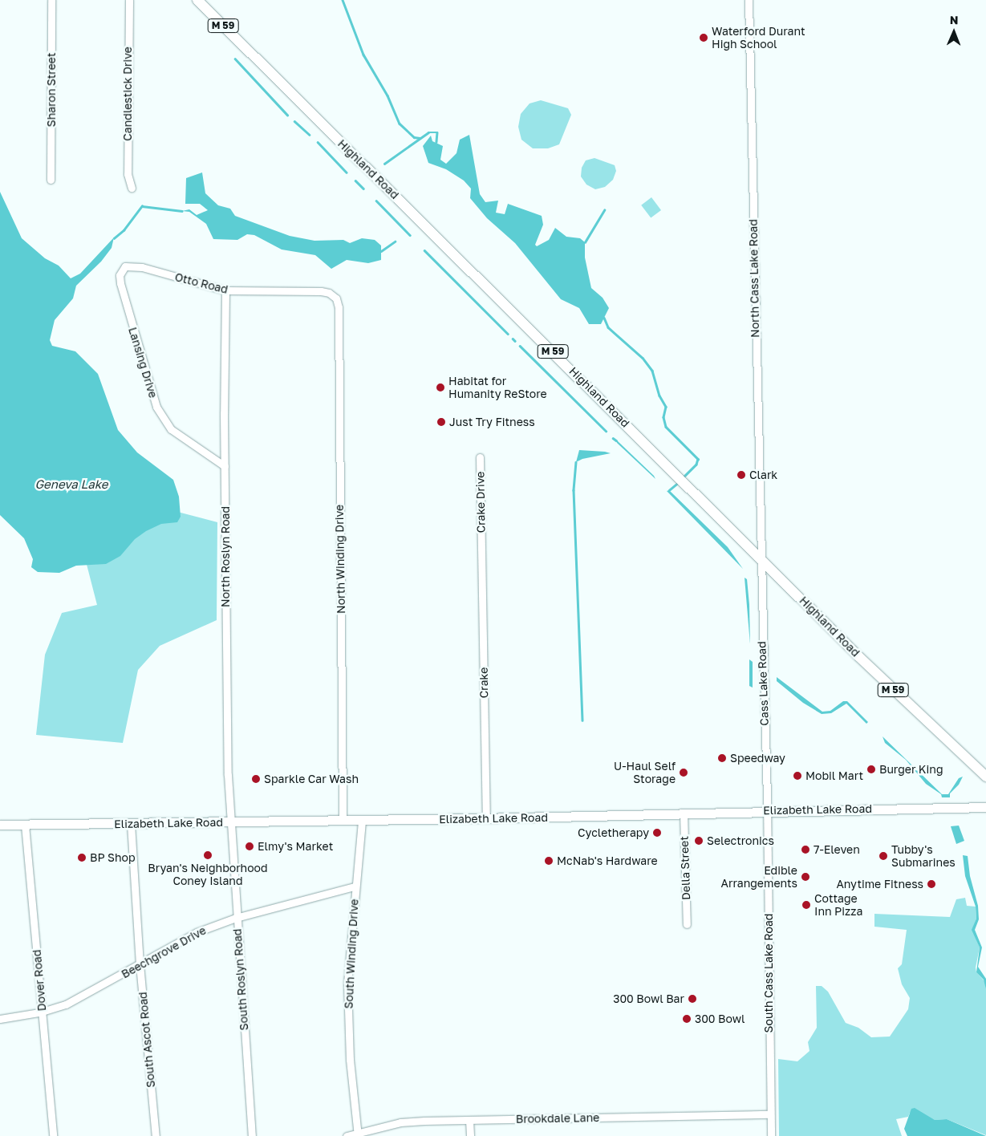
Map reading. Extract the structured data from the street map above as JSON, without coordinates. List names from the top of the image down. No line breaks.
{"streets":{"highway":["M 59","Highland Road"],"main road":["Elizabeth Lake Road"],"street":["Sharon Street","Candlestick Drive","North Cass Lake Road","Otto Road","Lansing Drive","Crake Drive","North Roslyn Road","North Winding Drive","Crake","Cass Lake Road","Della Street","Beechgrove Drive","South Winding Drive","South Cass Lake Road","South Roslyn Road","Dover Road","South Ascot Road","Brookdale Lane"]},"crossings":[["Highland Road","North Cass Lake Road"],["Highland Road","Cass Lake Road"],["North Cass Lake Road","Cass Lake Road"],["Otto Road","Lansing Drive"],["Otto Road","North Roslyn Road"],["Otto Road","North Winding Drive"],["Lansing Drive","North Roslyn Road"],["Crake Drive","Crake"],["North Roslyn Road","Elizabeth Lake Road"],["North Roslyn Road","South Roslyn Road"],["North Winding Drive","Elizabeth Lake Road"],["Crake","Elizabeth Lake Road"],["Cass Lake Road","Elizabeth Lake Road"],["Cass Lake Road","South Cass Lake Road"],["Elizabeth Lake Road","Della Street"],["Elizabeth Lake Road","South Winding Drive"],["Elizabeth Lake Road","South Cass Lake Road"],["Elizabeth Lake Road","South Roslyn Road"],["Elizabeth Lake Road","Dover Road"],["Elizabeth Lake Road","South Ascot Road"],["Beechgrove Drive","South Winding Drive"],["Beechgrove Drive","South Roslyn Road"],["Beechgrove Drive","Dover Road"],["Beechgrove Drive","South Ascot Road"],["South Winding Drive","Brookdale Lane"],["South Cass Lake Road","Brookdale Lane"]],"water":["Geneva Lake"],"places":["Waterford Durant High School","Habitat for Humanity ReStore","Just Try Fitness","Clark","Speedway","Burger King","U-Haul Self Storage","Mobil Mart","Sparkle Car Wash","Cycletherapy","Selectronics","Elmy's Market","7-Eleven","Bryan's Neighborhood Coney Island","Tubby's Submarines","BP Shop","McNab's Hardware","Edible Arrangements","Anytime Fitness","Cottage Inn Pizza","300 Bowl Bar","300 Bowl"],"north":"top"}
